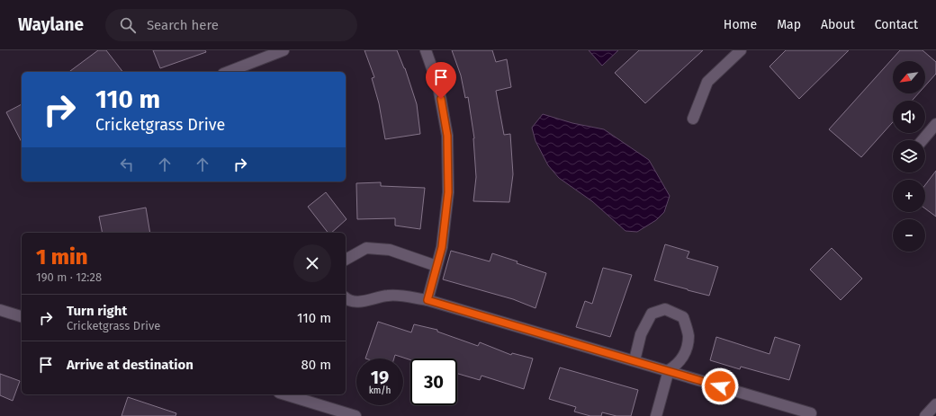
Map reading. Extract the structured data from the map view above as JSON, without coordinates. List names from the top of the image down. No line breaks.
{"north":"bottom left","page":{"header":"Waylane","search":"Search here","nav":["Home","Map","About","Contact"],"map_buttons":["+","−"],"turn":["110 m","Cricketgrass Drive"],"heading":["1 min","190 m · 12:28"],"list":[{"name":"Turn right","note":"Cricketgrass Drive","value":"110 m"},{"name":"Arrive at destination","value":"80 m"}],"speed":"19 km/h","limit":"30"}}
